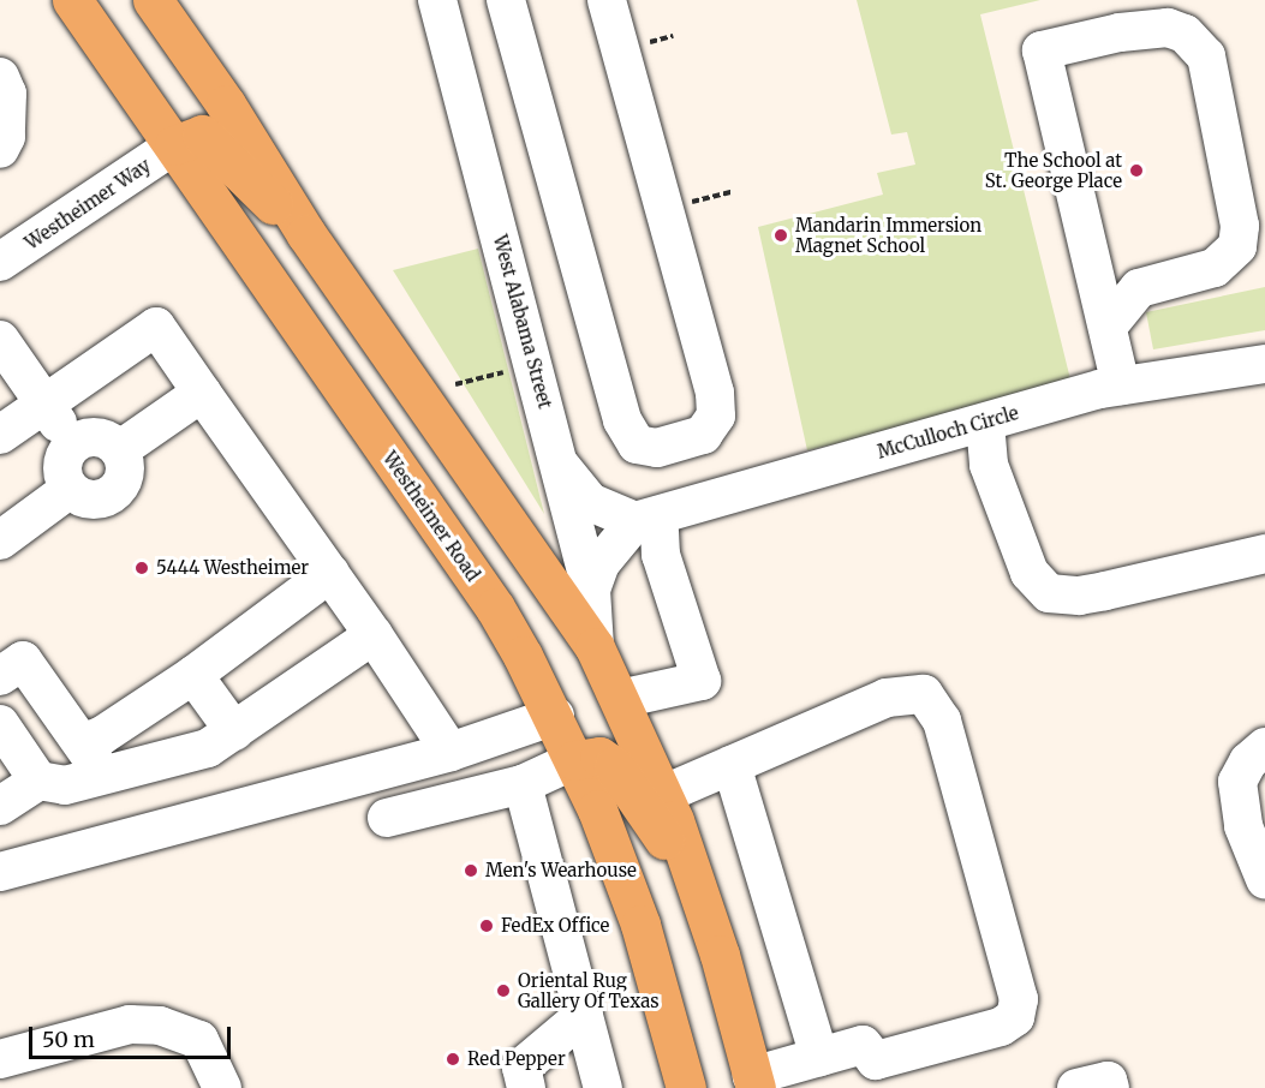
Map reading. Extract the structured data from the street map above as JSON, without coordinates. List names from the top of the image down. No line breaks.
{"streets":{"main road":["Westheimer Road"],"street":["Westheimer Way","West Alabama Street","McCulloch Circle"]},"crossings":[["Westheimer Way","Westheimer Road"]],"places":["The School at St. George Place","Mandarin Immersion Magnet School","5444 Westheimer","Men's Wearhouse","FedEx Office","Oriental Rug Gallery Of Texas","Red Pepper"],"scale_bar":"50 m"}
